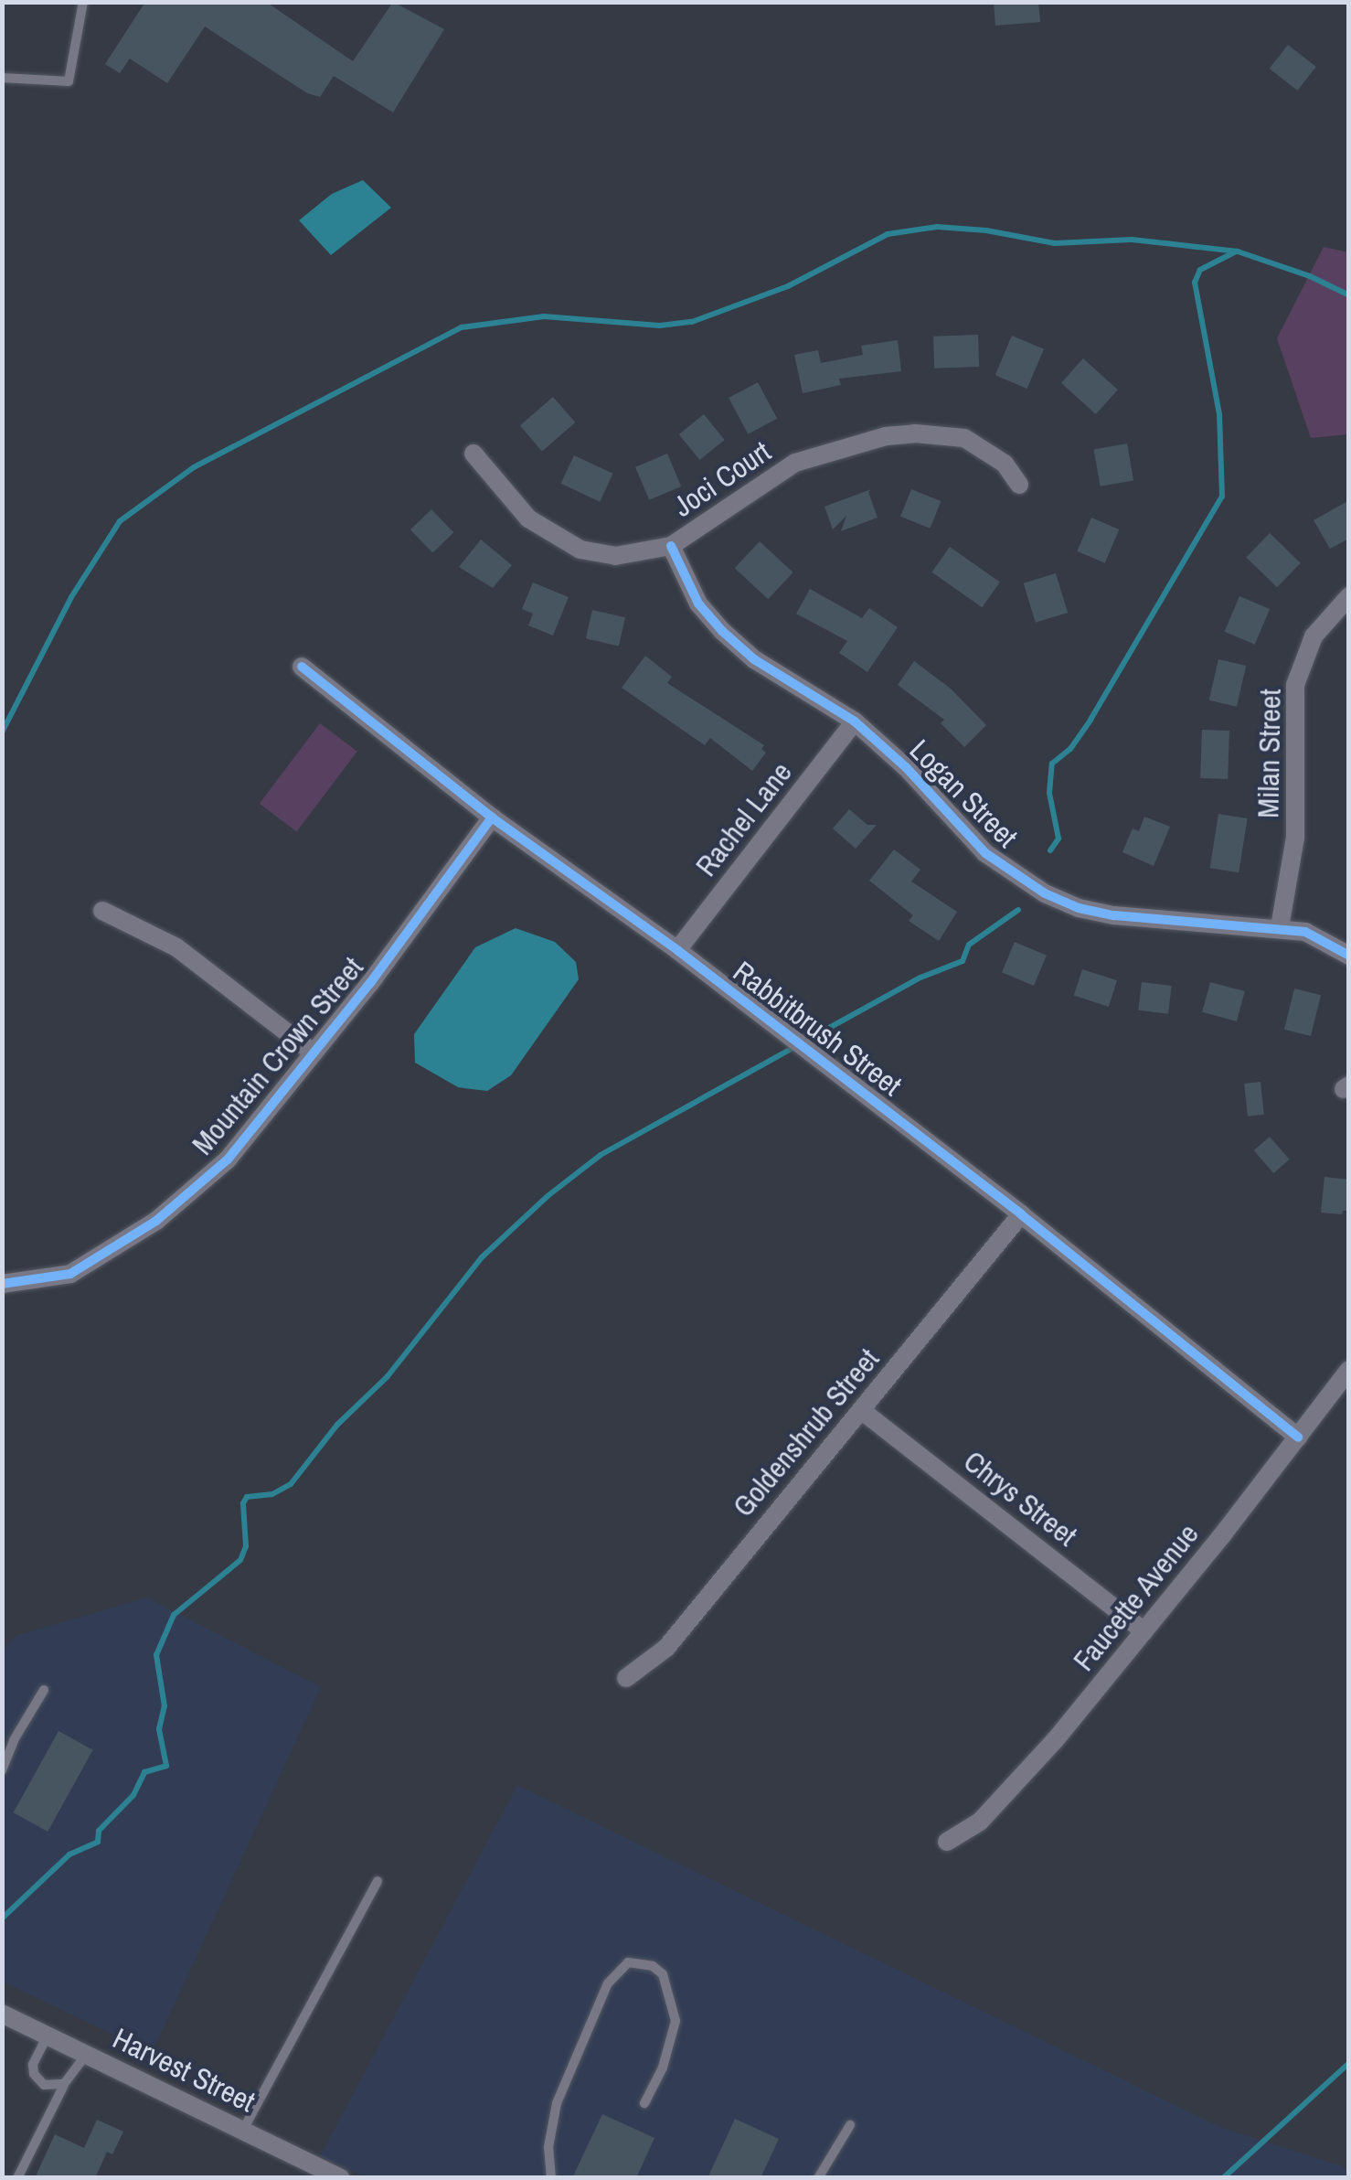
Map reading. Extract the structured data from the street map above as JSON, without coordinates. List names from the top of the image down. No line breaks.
{"streets":{"street":["Joci Court","Milan Street","Logan Street","Rachel Lane","Rabbitbrush Street","Mountain Crown Street","Goldenshrub Street","Chrys Street","Faucette Avenue","Harvest Street"]},"crossings":[["Joci Court","Logan Street"],["Milan Street","Logan Street"],["Logan Street","Rachel Lane"],["Rachel Lane","Rabbitbrush Street"],["Rabbitbrush Street","Mountain Crown Street"],["Rabbitbrush Street","Goldenshrub Street"],["Rabbitbrush Street","Faucette Avenue"],["Goldenshrub Street","Chrys Street"],["Chrys Street","Faucette Avenue"]]}
